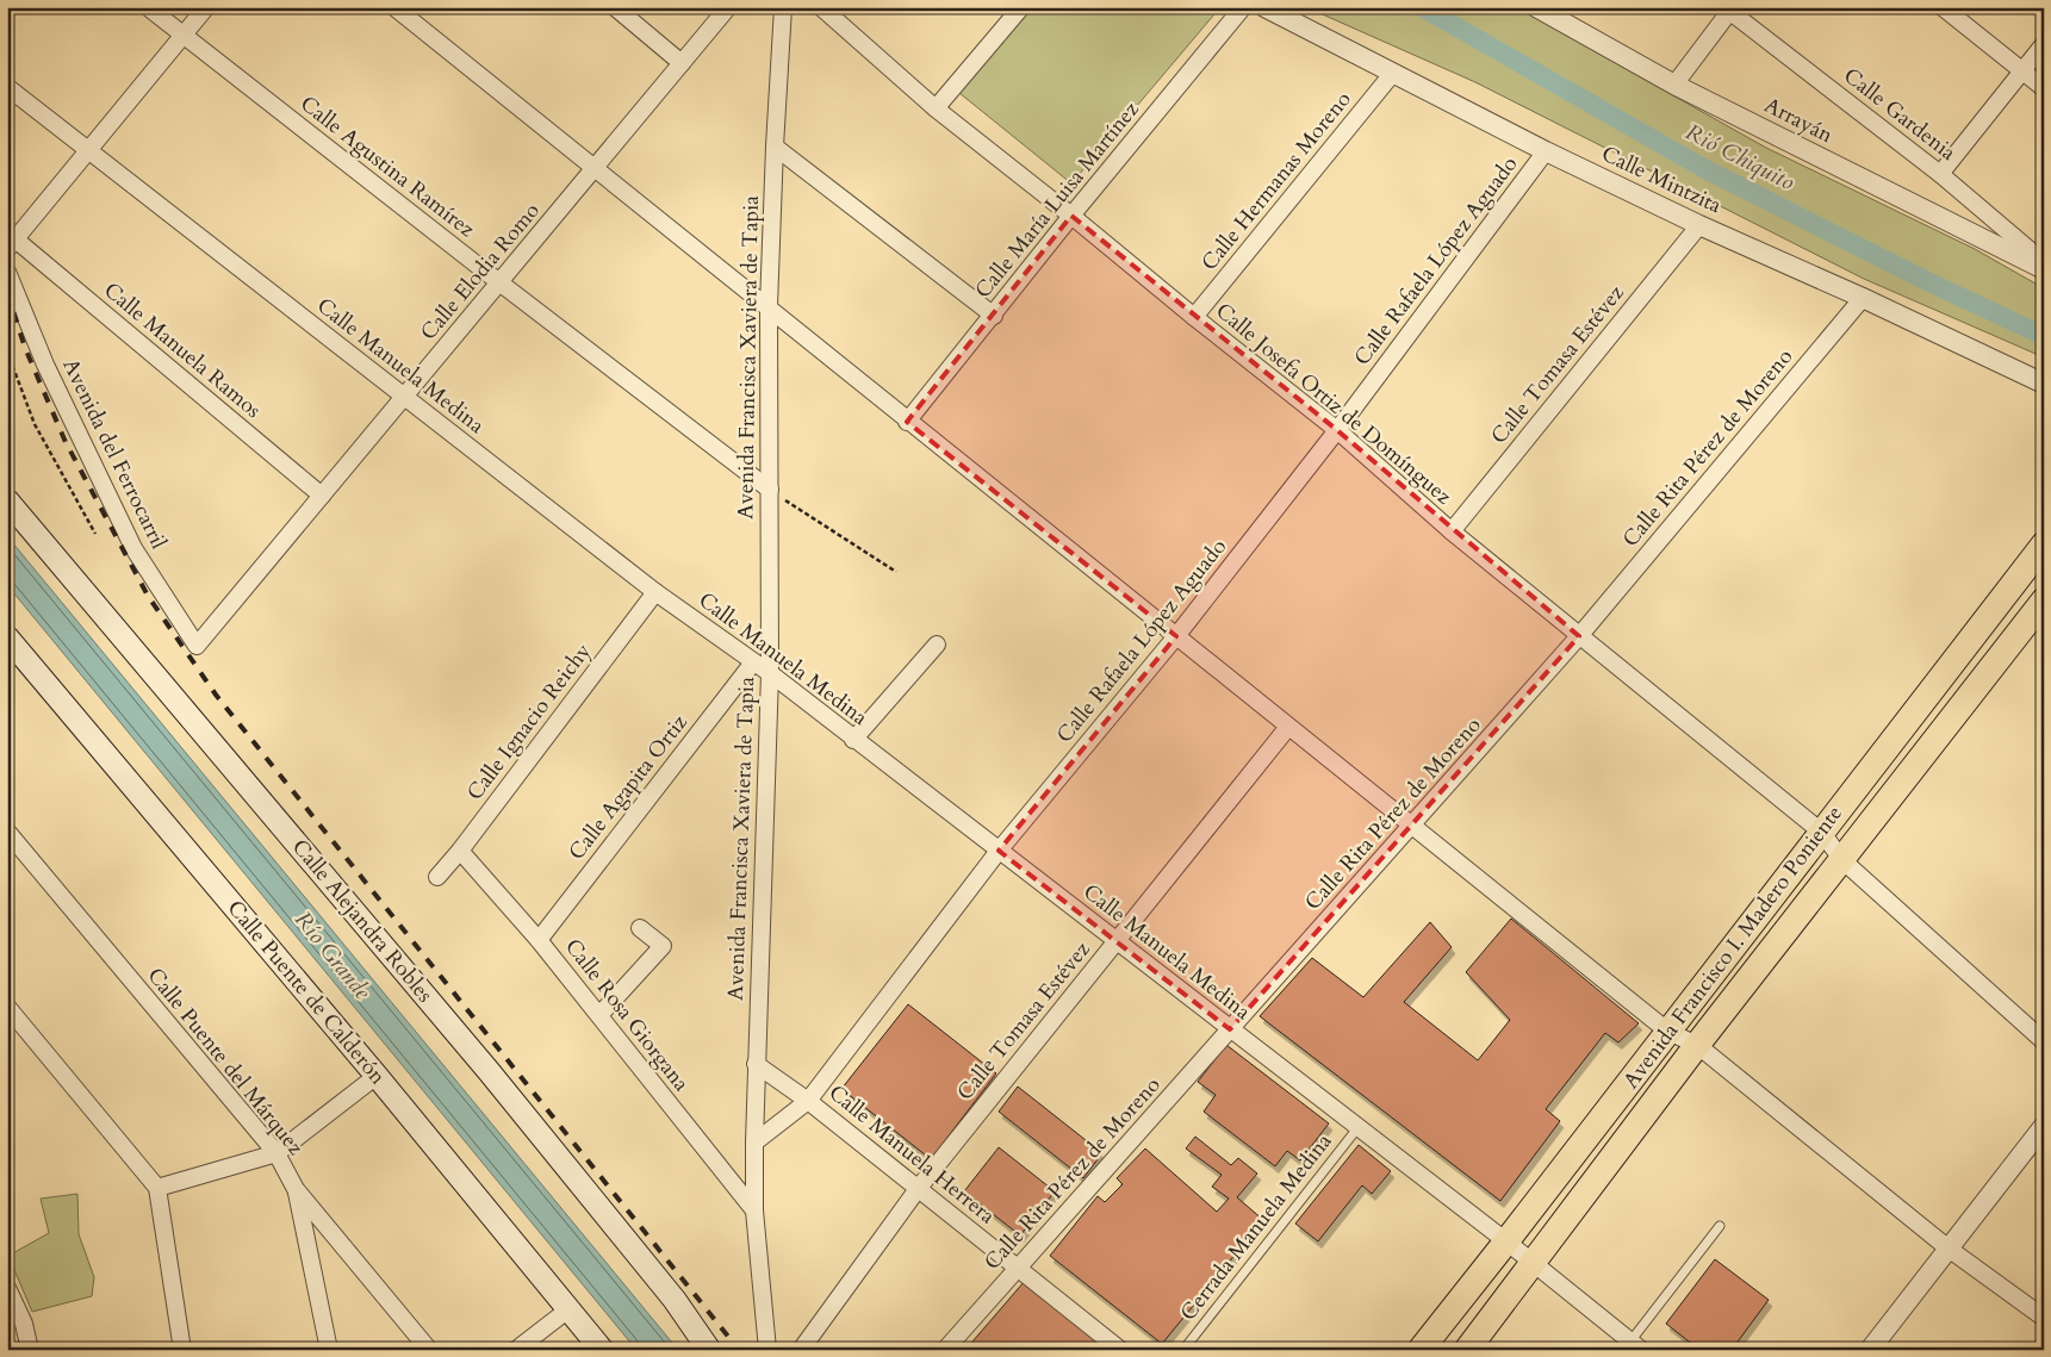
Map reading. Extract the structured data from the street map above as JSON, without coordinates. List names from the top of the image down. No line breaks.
{"streets":{"main road":["Calle Alejandra Robles","Avenida Francisco I. Madero Poniente","Calle Puente de Calderón"],"street":["Calle Gardenia","Arrayán","Calle Agustina Ramírez","Calle Mintzita","Calle Hermanas Moreno","Calle María Luisa Martínez","Calle Rafaela López Aguado","Calle Elodia Romo","Calle Manuela Ramos","Avenida Francisca Xaviera de Tapia","Calle Tomasa Estévez","Calle Manuela Medina","Calle Josefa Ortiz de Domínguez","Calle Rita Pérez de Moreno","Avenida del Ferrocarril","Calle Ignacio Reichy","Calle Agapita Ortiz","Calle Rosa Giorgana","Calle Puente del Márquez","Calle Manuela Herrera"],"lane":["Cerrada Manuela Medina"]},"crossings":[["Calle Agustina Ramírez","Calle Elodia Romo"],["Calle Agustina Ramírez","Avenida Francisca Xaviera de Tapia"],["Calle Mintzita","Calle Hermanas Moreno"],["Calle Mintzita","Calle Rafaela López Aguado"],["Calle Mintzita","Calle Tomasa Estévez"],["Calle Mintzita","Calle Rita Pérez de Moreno"],["Calle Hermanas Moreno","Calle Josefa Ortiz de Domínguez"],["Calle María Luisa Martínez","Calle Josefa Ortiz de Domínguez"],["Calle Rafaela López Aguado","Avenida Francisca Xaviera de Tapia"],["Calle Rafaela López Aguado","Calle Manuela Medina"],["Calle Rafaela López Aguado","Calle Josefa Ortiz de Domínguez"],["Calle Rafaela López Aguado","Calle Manuela Herrera"],["Calle Elodia Romo","Calle Manuela Ramos"],["Calle Elodia Romo","Calle Manuela Medina"],["Calle Elodia Romo","Avenida del Ferrocarril"],["Avenida Francisca Xaviera de Tapia","Calle Manuela Medina"],["Avenida Francisca Xaviera de Tapia","Calle Rosa Giorgana"],["Avenida Francisca Xaviera de Tapia","Calle Manuela Herrera"],["Calle Tomasa Estévez","Calle Manuela Medina"],["Calle Tomasa Estévez","Calle Josefa Ortiz de Domínguez"],["Calle Tomasa Estévez","Calle Manuela Herrera"],["Calle Manuela Medina","Calle Rita Pérez de Moreno"],["Calle Manuela Medina","Calle Ignacio Reichy"],["Calle Manuela Medina","Calle Agapita Ortiz"],["Calle Manuela Medina","Avenida Francisco I. Madero Poniente"],["Calle Manuela Medina","Cerrada Manuela Medina"],["Calle Josefa Ortiz de Domínguez","Calle Rita Pérez de Moreno"],["Calle Josefa Ortiz de Domínguez","Avenida Francisco I. Madero Poniente"],["Calle Rita Pérez de Moreno","Calle Manuela Herrera"],["Calle Ignacio Reichy","Calle Rosa Giorgana"],["Calle Agapita Ortiz","Calle Rosa Giorgana"]],"water":["Rió Chiquito","Río Grande"]}
